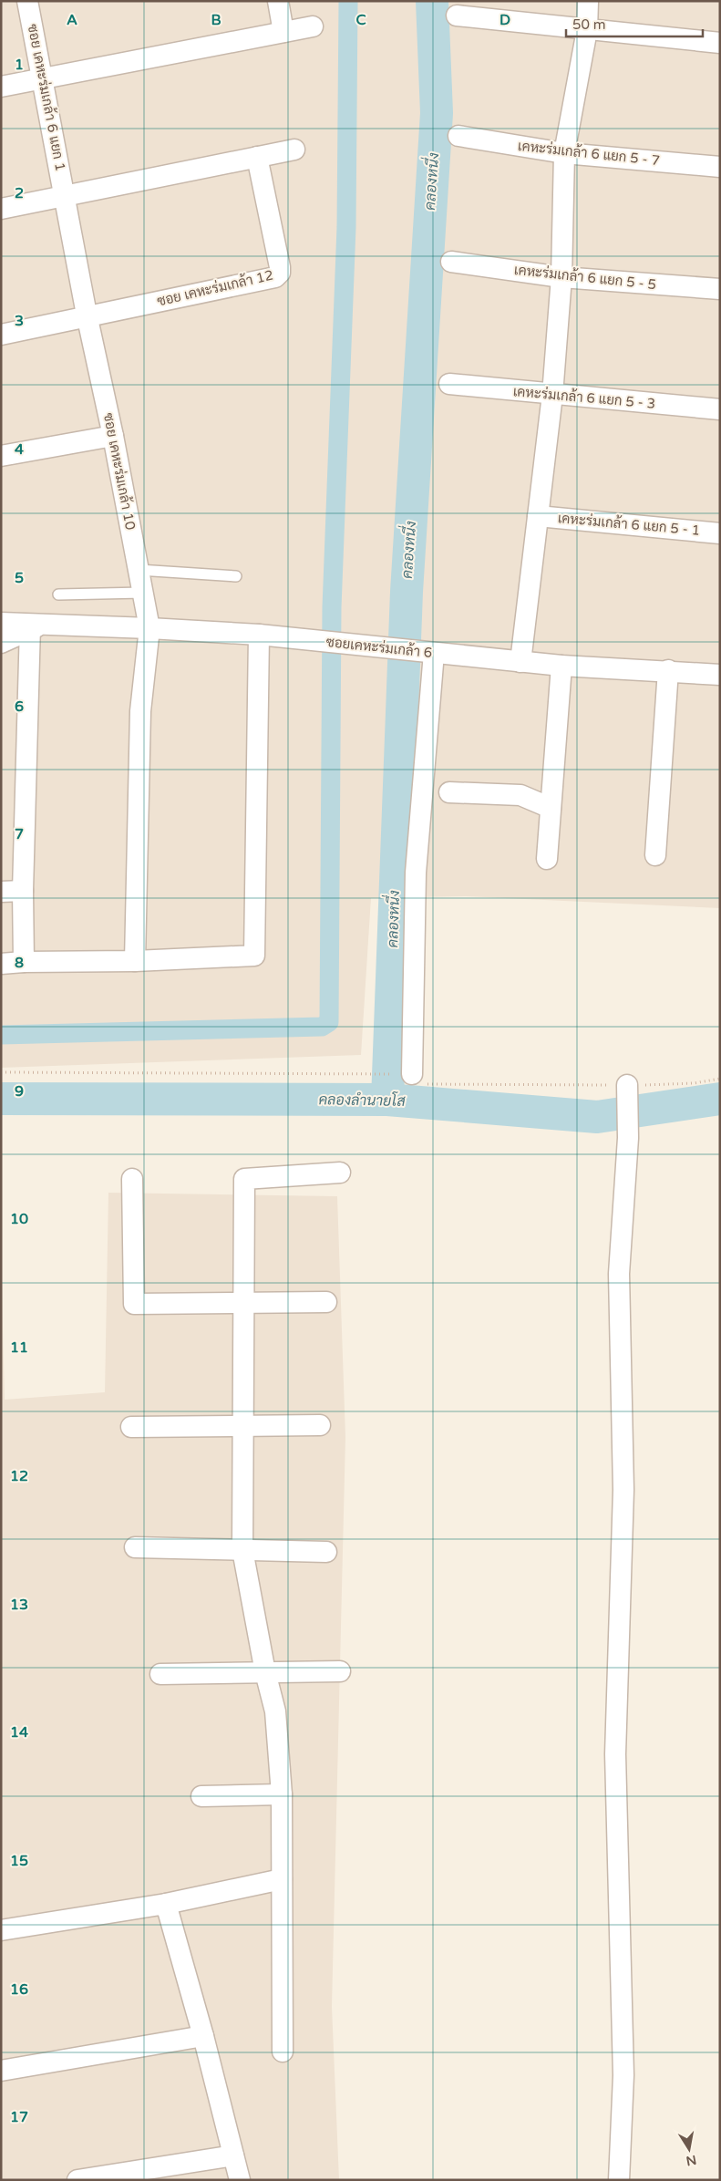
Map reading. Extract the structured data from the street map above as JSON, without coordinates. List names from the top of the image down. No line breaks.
{"streets":{"street":["ซอย เคหะร่มเกล้า 6 แยก 1","เคหะร่มเกล้า 6 แยก 5 - 7","เคหะร่มเกล้า 6 แยก 5 - 5","ซอย เคหะร่มเกล้า 12","เคหะร่มเกล้า 6 แยก 5 - 3","ซอย เคหะร่มเกล้า 10","เคหะร่มเกล้า 6 แยก 5 - 1","ซอยเคหะร่มเกล้า 6"]},"crossings":[["ซอย เคหะร่มเกล้า 6 แยก 1","ซอย เคหะร่มเกล้า 10"],["ซอย เคหะร่มเกล้า 12","ซอย เคหะร่มเกล้า 10"],["ซอย เคหะร่มเกล้า 10","ซอยเคหะร่มเกล้า 6"]],"water":["คลองหนึ่ง","คลองลำนายโส"],"scale_bar":"50 m","north":"bottom","grid":{"columns":["A","B","C","D"],"rows":["1","2","3","4","5","6","7","8","9","10","11","12","13","14","15","16","17"]}}
